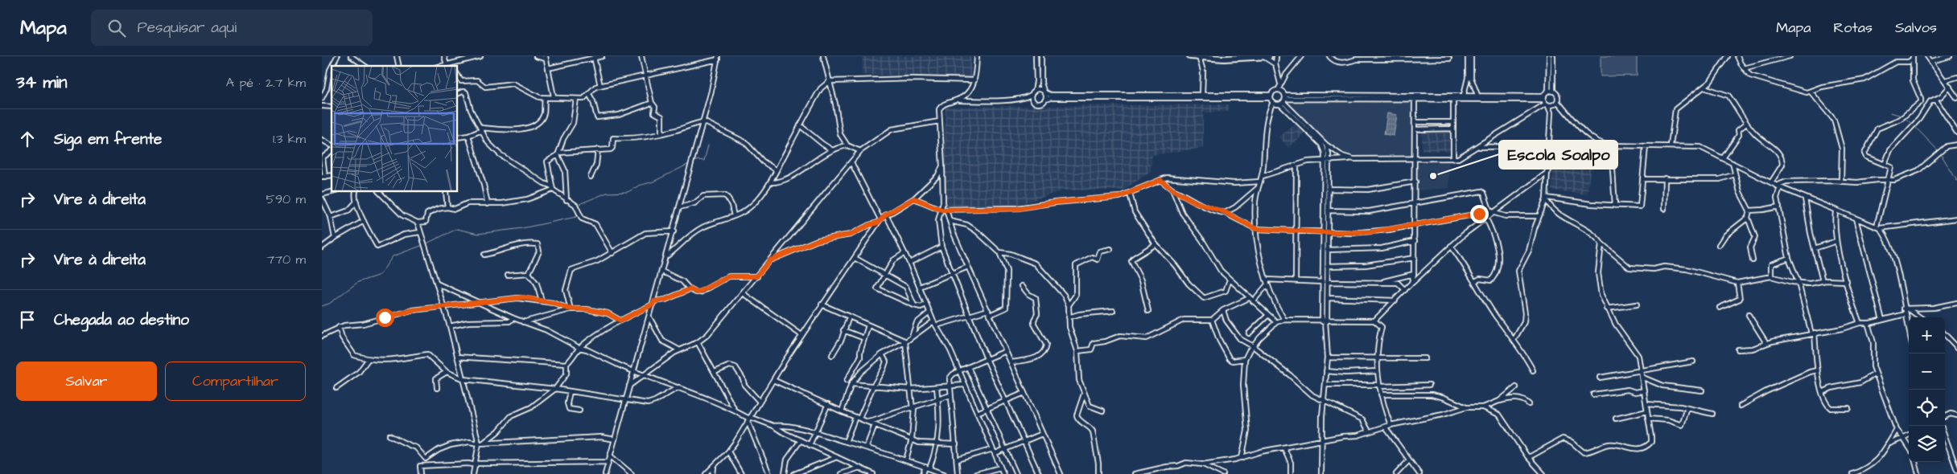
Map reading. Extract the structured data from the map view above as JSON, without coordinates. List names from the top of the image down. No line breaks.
{"places":["Escola Soalpo"],"page":{"header":"Mapa","search":"Pesquisar aqui","nav":["Mapa","Rotas","Salvos"],"heading":["34 min","A pé · 2.7 km"],"list":[["Siga em frente","1.3 km"],["Vire à direita","590 m"],["Vire à direita","770 m"],"Chegada ao destino"],"map_buttons":["+","−"],"buttons":["Salvar","Compartilhar"]}}
